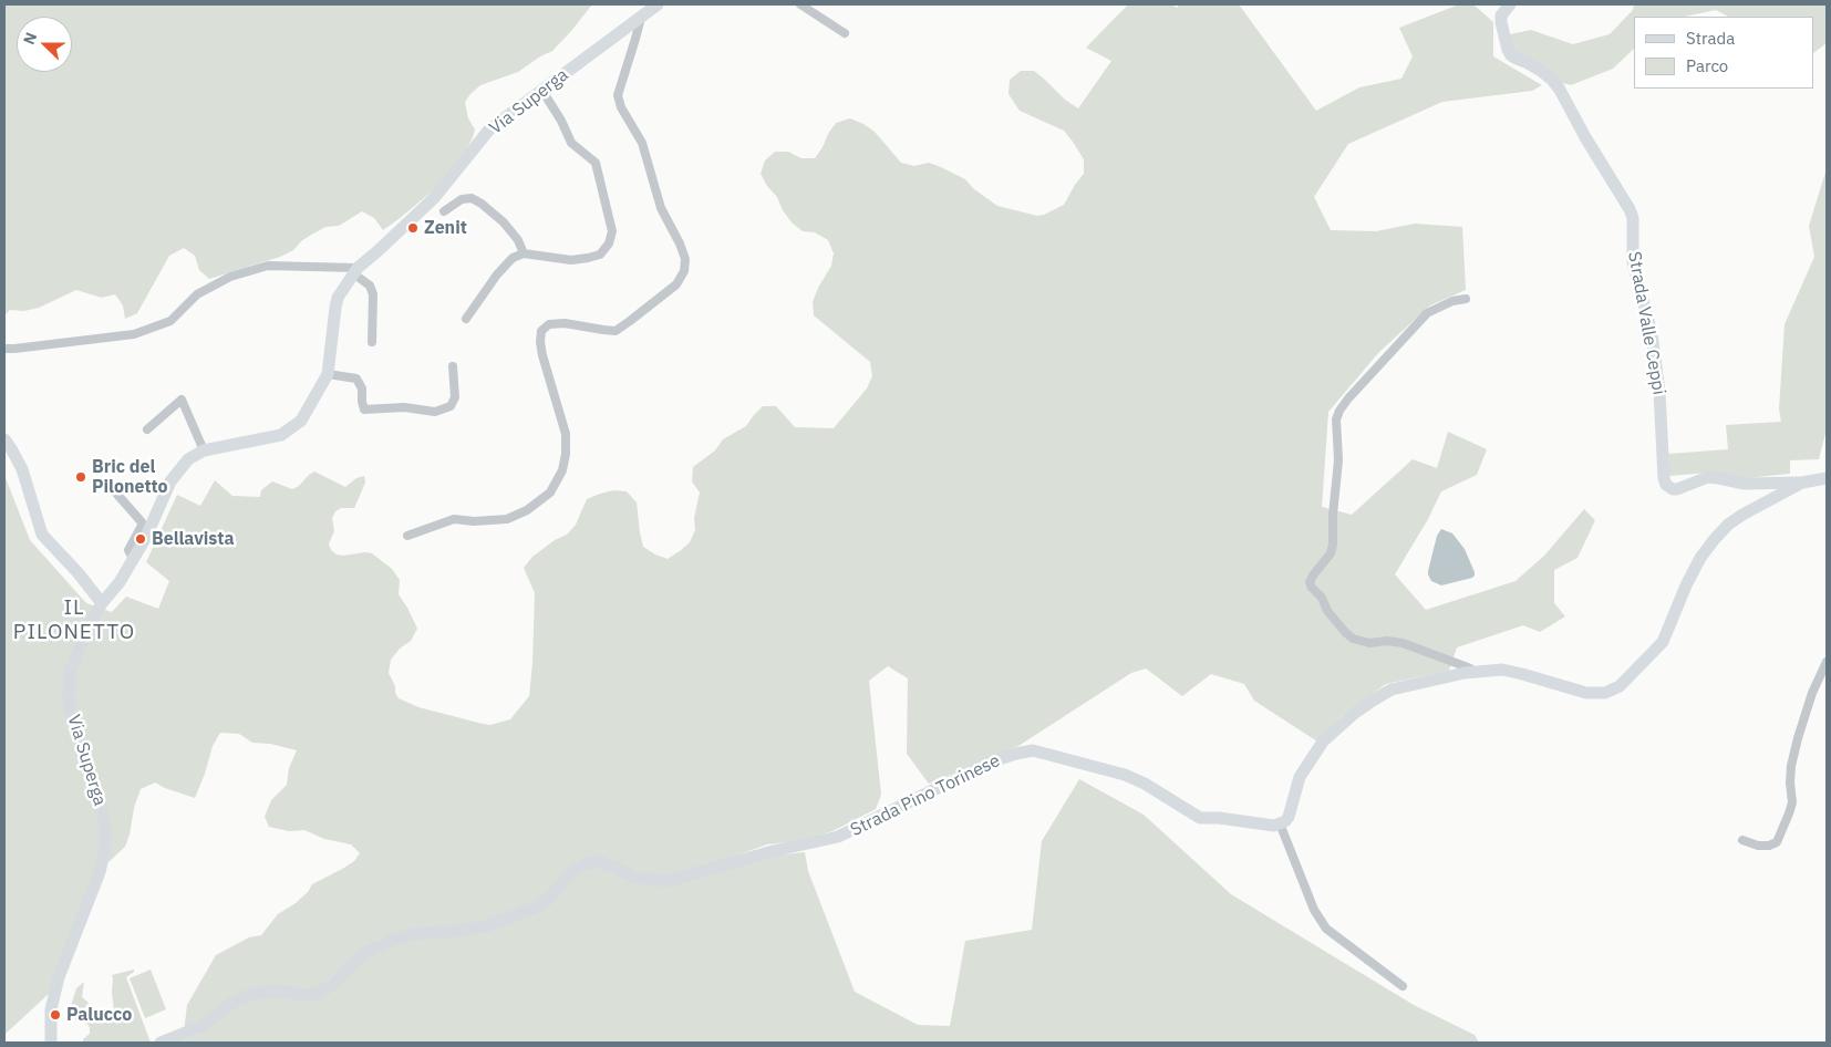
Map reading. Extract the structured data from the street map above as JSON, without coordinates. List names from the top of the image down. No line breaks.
{"streets":{"street":["Via Superga","Strada Valle Ceppi","Strada Pino Torinese"]},"districts":["IL PILONETTO"],"places":["Zenit","Bric del Pilonetto","Bellavista","Palucco"],"legend":["Strada","Parco"],"north":"left"}
